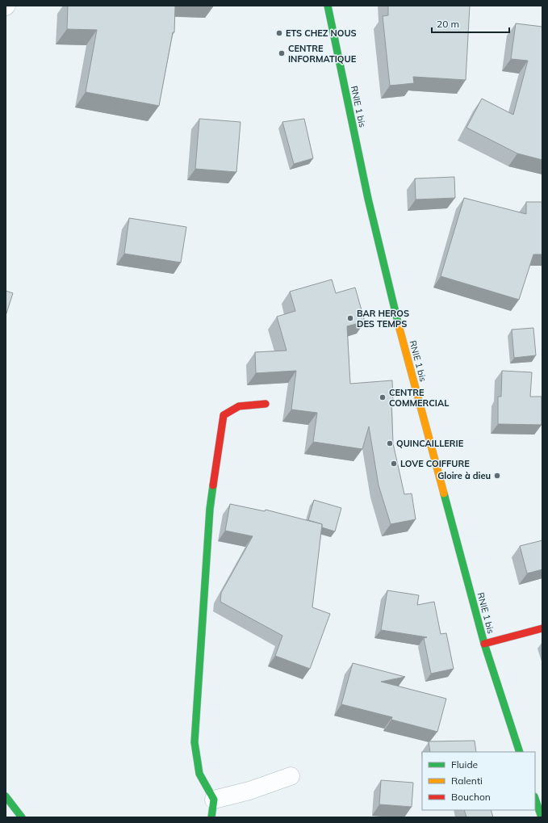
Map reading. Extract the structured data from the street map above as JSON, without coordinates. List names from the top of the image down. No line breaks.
{"streets":{"main road":["RNIE 1 bis"]},"places":["ETS CHEZ NOUS","CENTRE INFORMATIQUE","BAR HEROS DES TEMPS","CENTRE COMMERCIAL","QUINCAILLERIE","LOVE COIFFURE","Gloire à dieu"],"legend":["Fluide","Ralenti","Bouchon"],"scale_bar":"20 m"}
